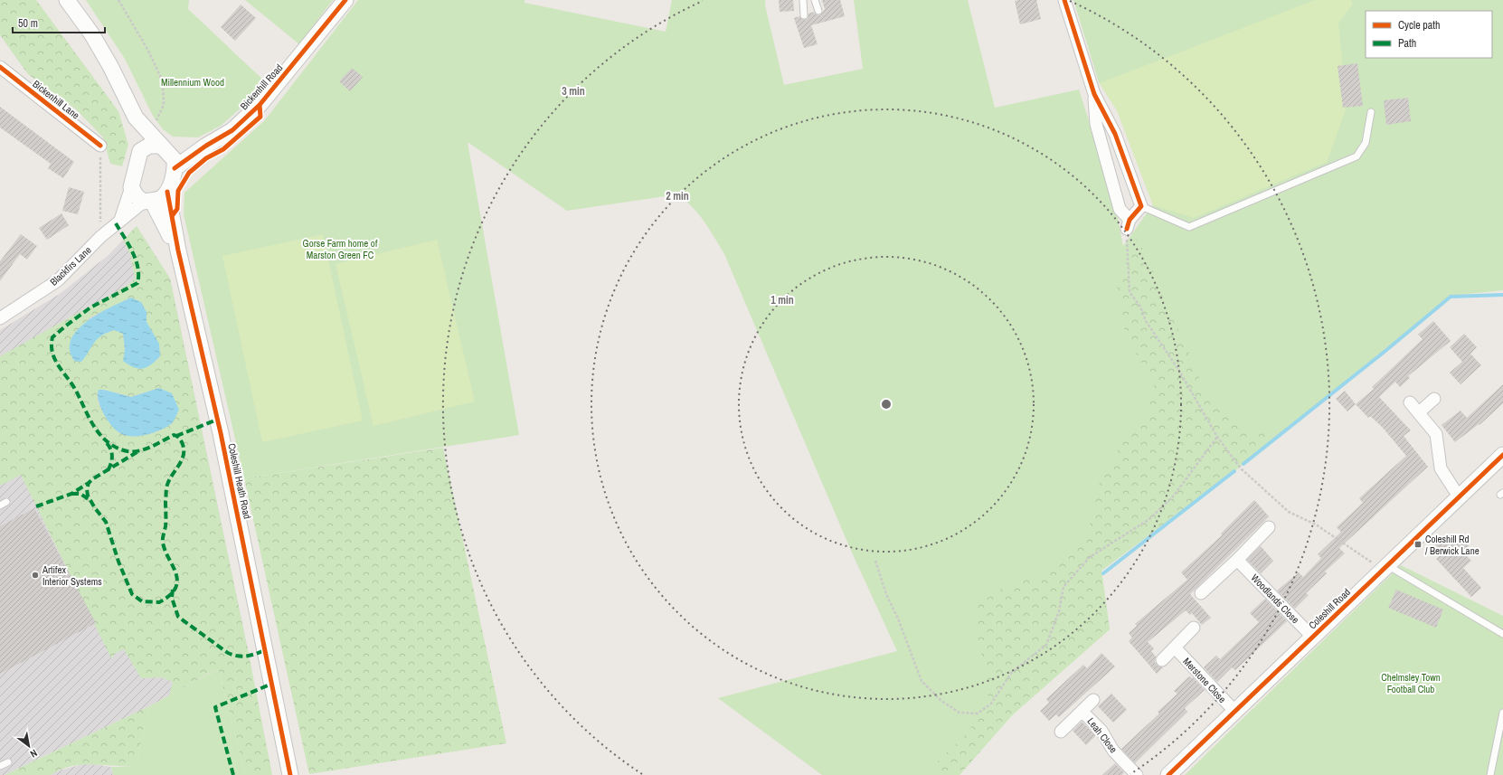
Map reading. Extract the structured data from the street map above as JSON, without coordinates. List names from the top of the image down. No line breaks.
{"streets":{"street":["Bickenhill Road","Bickenhill Lane","Blackfirs Lane","Coleshill Heath Road","Woodlands Close","Coleshill Road","Merstone Close","Leah Close"]},"crossings":[["Bickenhill Road","Blackfirs Lane"],["Bickenhill Road","Coleshill Heath Road"],["Blackfirs Lane","Coleshill Heath Road"],["Woodlands Close","Coleshill Road"],["Coleshill Road","Merstone Close"]],"parks":["Millennium Wood","Gorse Farm home of Marston Green FC","Chelmsley Town Football Club"],"places":{"transit":["Coleshill Rd / Berwick Lane"],"other":["Artifex Interior Systems"]},"legend":["Cycle path","Path"],"scale_bar":"50 m","north":"bottom right","rings":["3 min","2 min","1 min"]}
